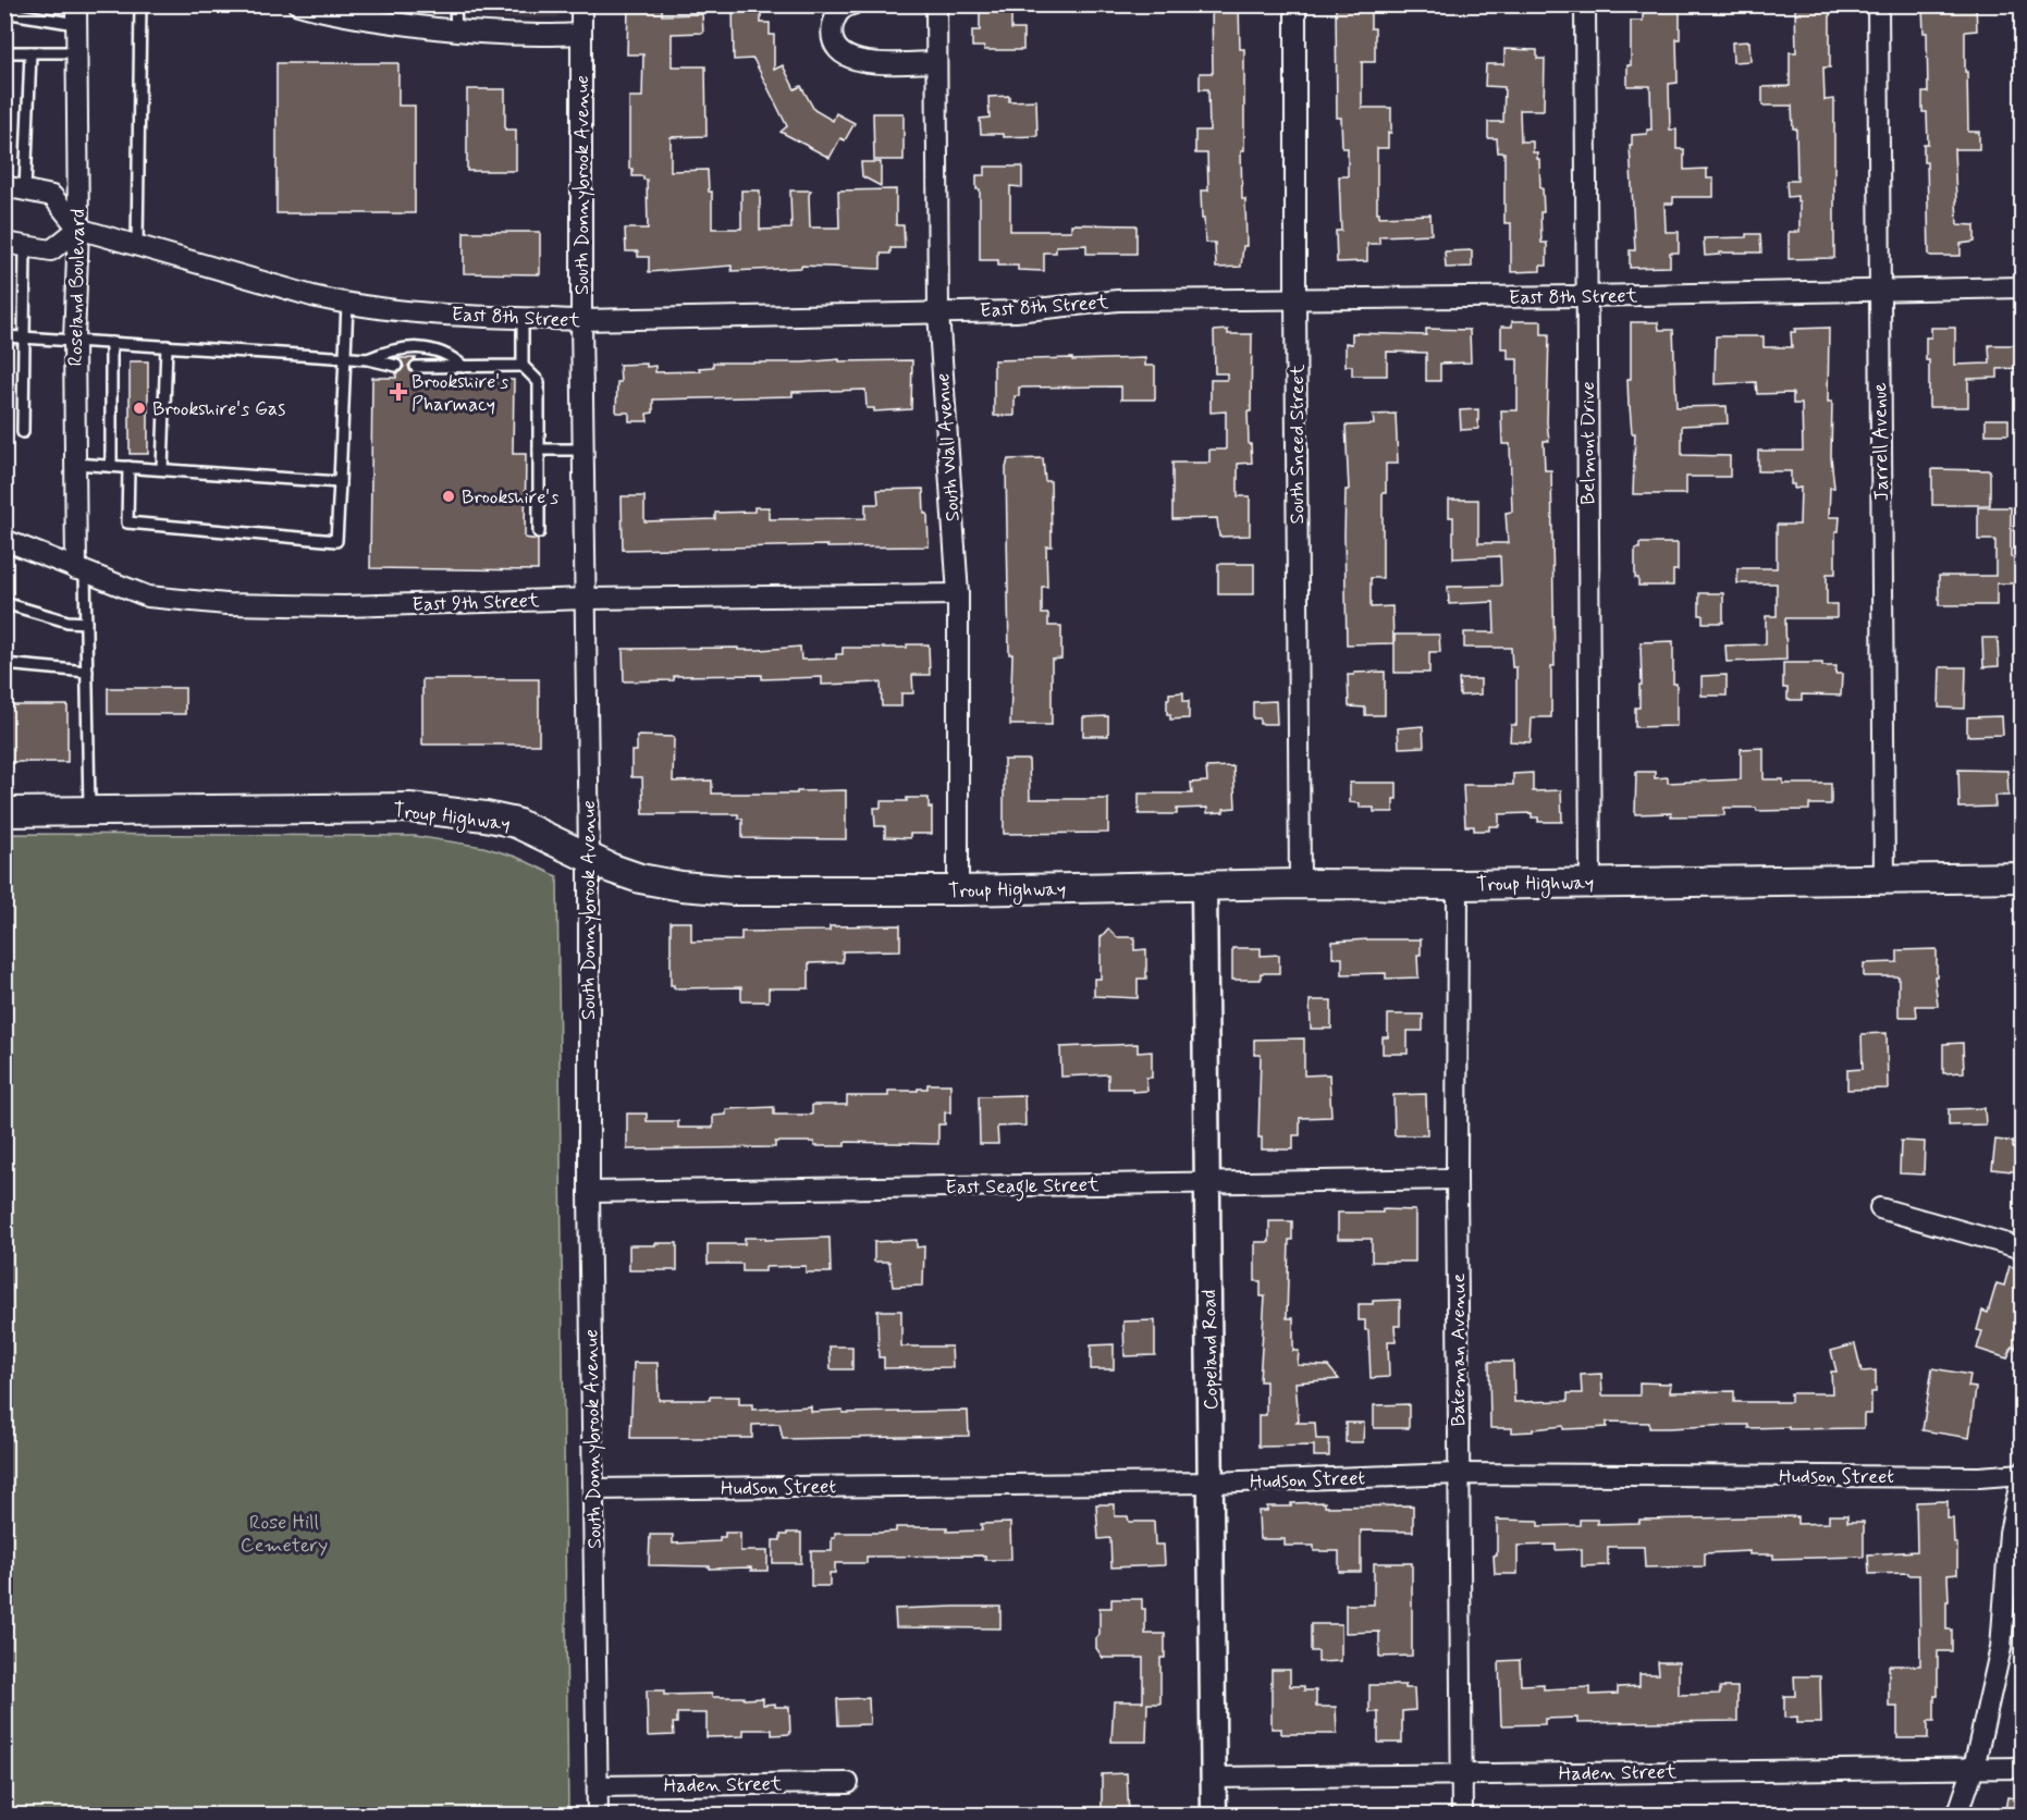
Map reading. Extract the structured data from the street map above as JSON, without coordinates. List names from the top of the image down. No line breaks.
{"streets":{"main road":["Troup Highway"],"street":["South Donnybrook Avenue","Roseland Boulevard","East 8th Street","Jarrell Avenue","Belmont Drive","South Sneed Street","South Wall Avenue","East 9th Street","East Seagle Street","Copeland Road","Bateman Avenue","Hudson Street","Haden Street"]},"crossings":[["South Donnybrook Avenue","East 8th Street"],["South Donnybrook Avenue","East 9th Street"],["South Donnybrook Avenue","Troup Highway"],["South Donnybrook Avenue","East Seagle Street"],["South Donnybrook Avenue","Hudson Street"],["South Donnybrook Avenue","Haden Street"],["Roseland Boulevard","East 8th Street"],["Roseland Boulevard","East 9th Street"],["East 8th Street","Jarrell Avenue"],["East 8th Street","Belmont Drive"],["East 8th Street","South Sneed Street"],["East 8th Street","South Wall Avenue"],["Jarrell Avenue","Troup Highway"],["Belmont Drive","Troup Highway"],["South Sneed Street","Troup Highway"],["South Wall Avenue","East 9th Street"],["South Wall Avenue","Troup Highway"],["Troup Highway","Copeland Road"],["Troup Highway","Bateman Avenue"],["East Seagle Street","Copeland Road"],["East Seagle Street","Bateman Avenue"],["Copeland Road","Hudson Street"],["Copeland Road","Haden Street"],["Bateman Avenue","Hudson Street"],["Bateman Avenue","Haden Street"]],"parks":["Rose Hill Cemetery"],"places":{"health":["Brookshire's Pharmacy"],"other":["Brookshire's Gas","Brookshire's"]}}
